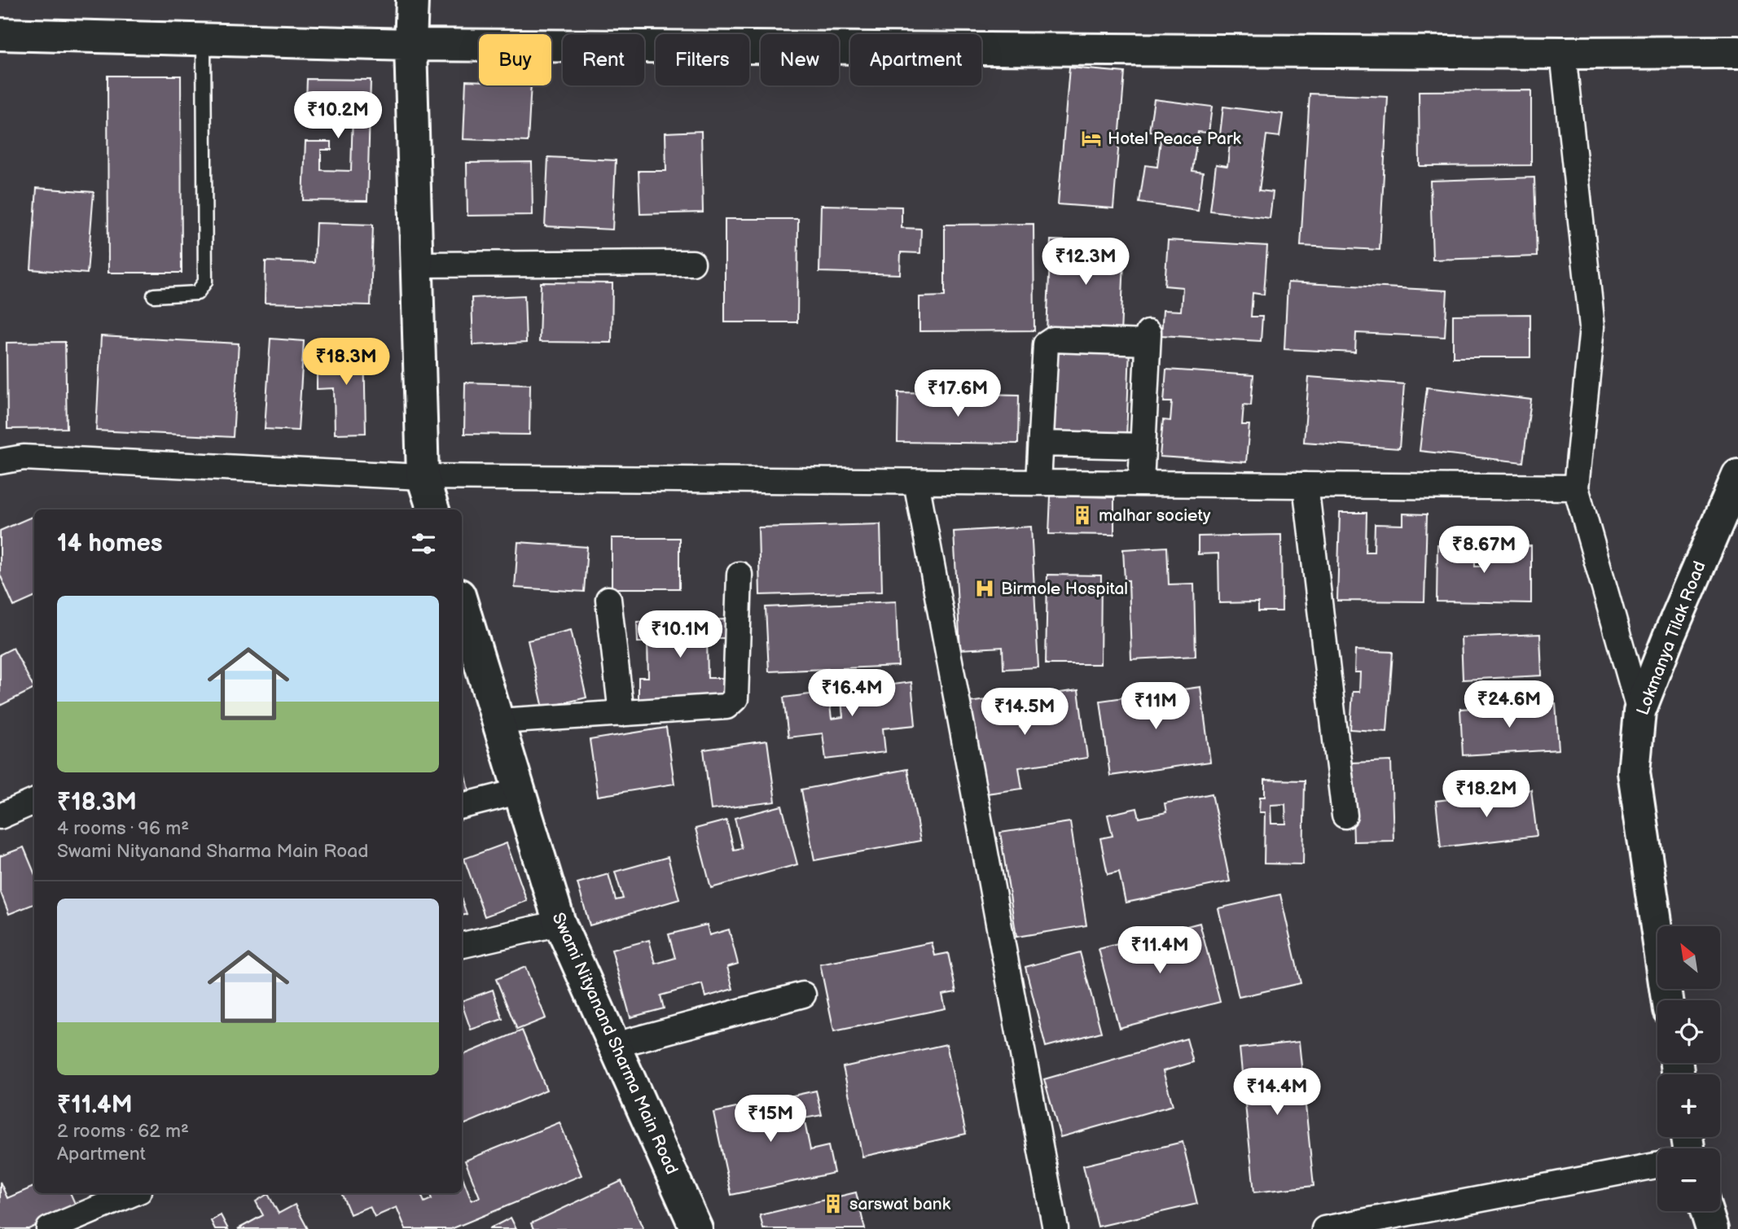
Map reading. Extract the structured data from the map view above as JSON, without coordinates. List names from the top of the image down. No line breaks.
{"streets":{"street":["Lokmanya Tilak Road","Swami Nityanand Sharma Main Road"]},"places":{"hotel":["Hotel Peace Park"],"building":["malhar society","sarswat bank"],"hospital":["Birmole Hospital"]},"north":"top left","page":{"chip":["Buy","Rent","Filters","New","Apartment"],"price":["₹10.2M","₹12.3M","₹18.3M","₹17.6M","₹8.67M","₹10.1M","₹16.4M","₹24.6M","₹11M","₹14.5M","₹18.2M","₹11.4M","₹14.4M","₹15M"],"heading":"14 homes","list":[{"name":"₹18.3M","note":"4 rooms · 96 m² · Swami Nityanand Sharma Main Road"},{"name":"₹11.4M","note":"2 rooms · 62 m² · Apartment"}],"map_buttons":["+","−"]}}
